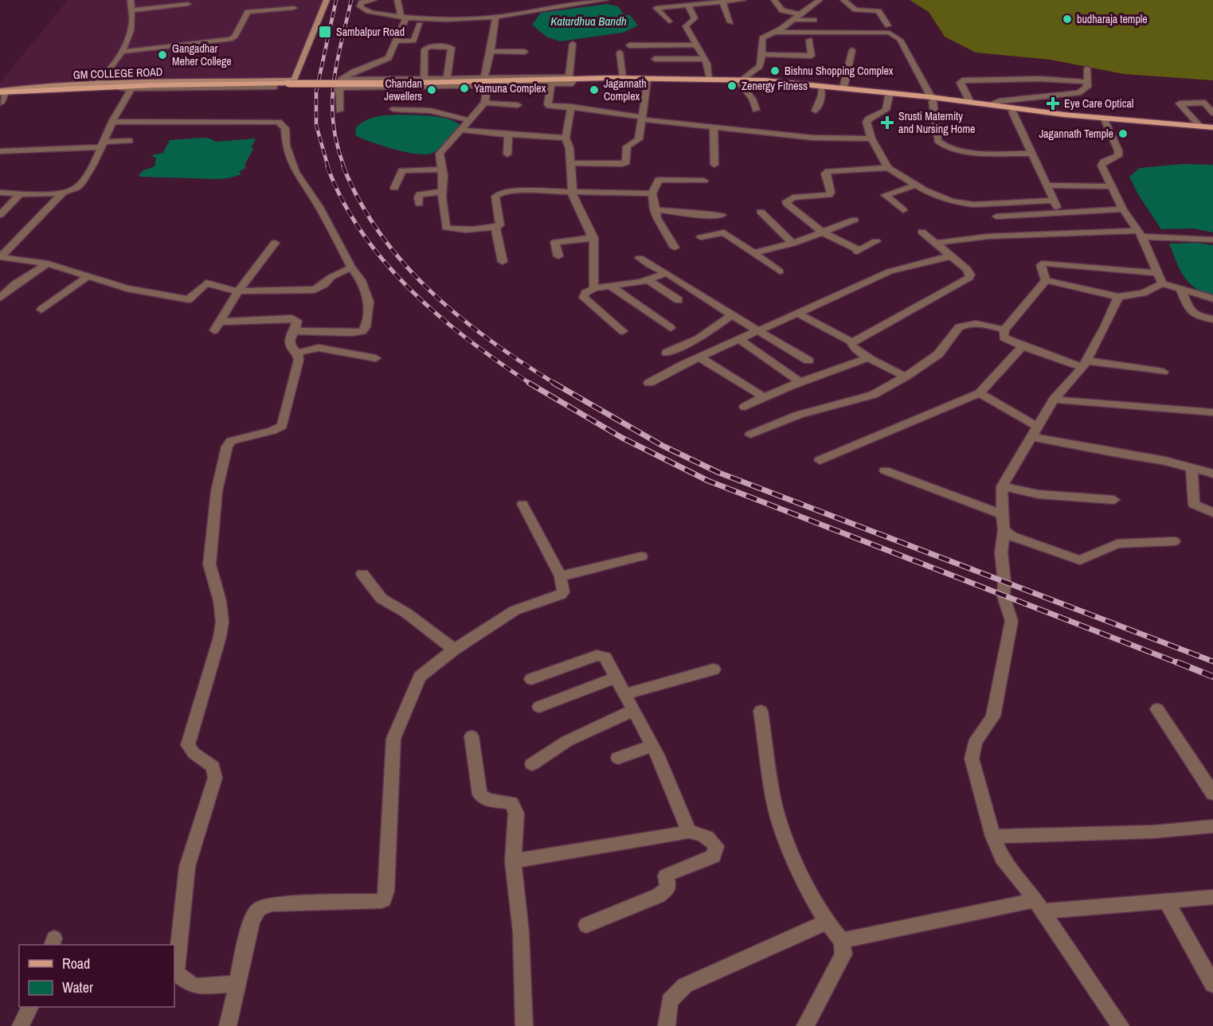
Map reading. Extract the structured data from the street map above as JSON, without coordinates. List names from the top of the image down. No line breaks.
{"streets":{"street":["GM COLLEGE ROAD"]},"water":["Katardhua Bandh"],"places":{"other":["budharaja temple","Gangadhar Meher College","Bishnu Shopping Complex","Zenergy Fitness","Yamuna Complex","Chandan Jewellers","Jagannath Complex","Jagannath Temple"],"transit":["Sambalpur Road"],"health":["Eye Care Optical","Srusti Maternity and Nursing Home"]},"legend":["Road","Water"]}
